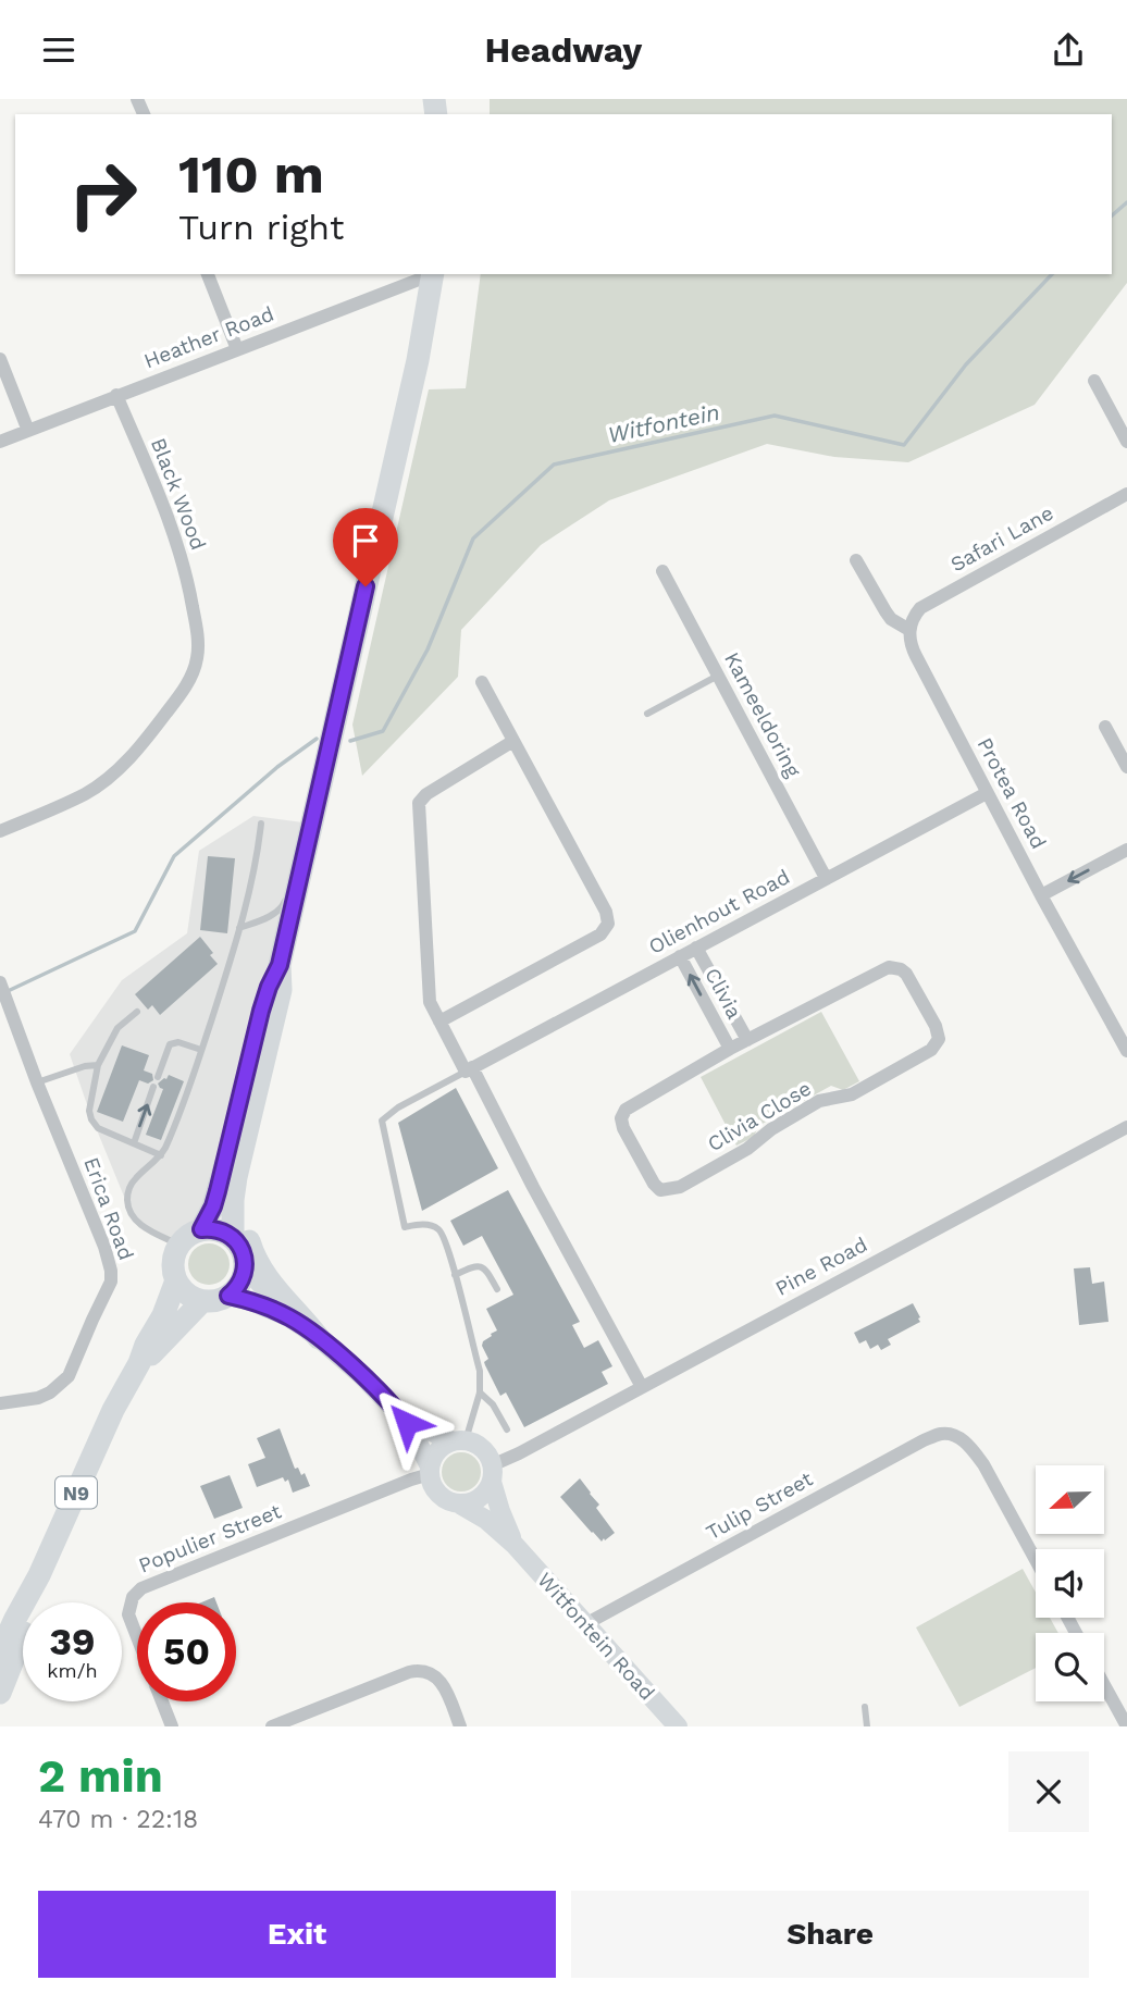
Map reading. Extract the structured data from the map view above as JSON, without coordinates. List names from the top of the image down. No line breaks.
{"streets":{"highway":["N9"],"main road":["Witfontein Road"],"street":["Heather Road","Black Wood","Safari Lane","Kameeldoring","Protea Road","Olienhout Road","Clivia","Clivia Close","Erica Road","Pine Road","Tulip Street","Populier Street"]},"crossings":[["Heather Road","Black Wood"],["Safari Lane","Protea Road"],["Kameeldoring","Olienhout Road"],["Protea Road","Olienhout Road"],["Olienhout Road","Clivia"],["Clivia","Clivia Close"],["Pine Road","Populier Street"],["Pine Road","Witfontein Road"],["Tulip Street","Witfontein Road"],["Populier Street","Witfontein Road"]],"water":["Witfontein"],"north":"left","page":{"header":"Headway","turn":["110 m","Turn right"],"speed":"39 km/h","limit":"50","heading":["2 min","470 m · 22:18"],"buttons":["Exit","Share"]}}
